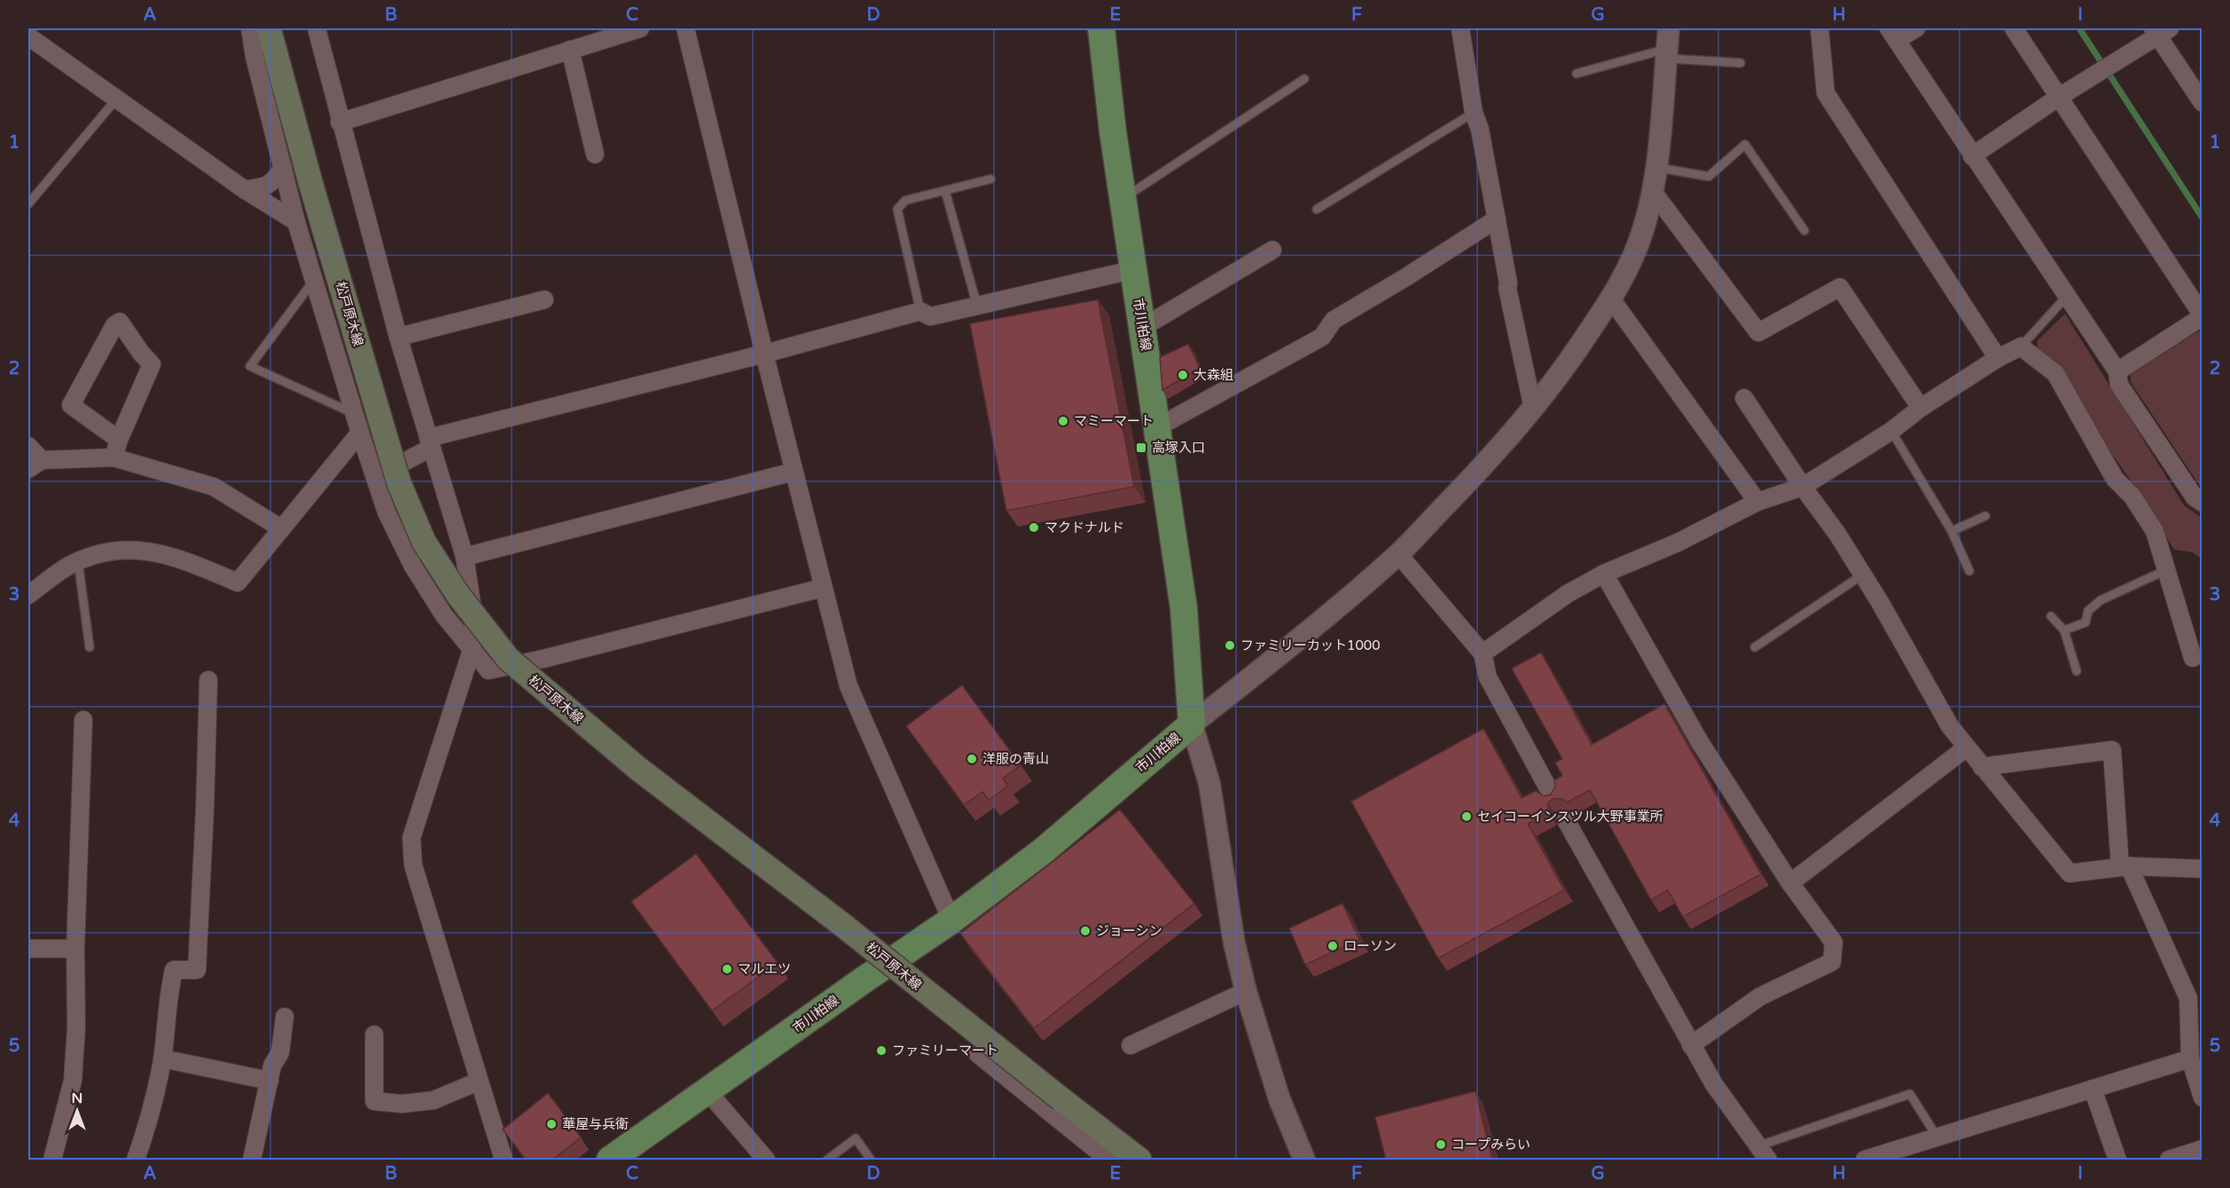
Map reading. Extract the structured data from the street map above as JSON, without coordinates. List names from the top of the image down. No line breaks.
{"streets":{"main road":["松戸原木線","市川柏線"]},"places":{"other":["大森組","マミーマート","マクドナルド","ファミリーカット1000","洋服の青山","セイコーインスツル大野事業所","ジョーシン","ローソン","マルエツ","ファミリーマート","華屋与兵衛","コープみらい"],"transit":["高塚入口"]},"north":"top","grid":{"columns":["A","B","C","D","E","F","G","H","I"],"rows":["1","2","3","4","5"]}}
